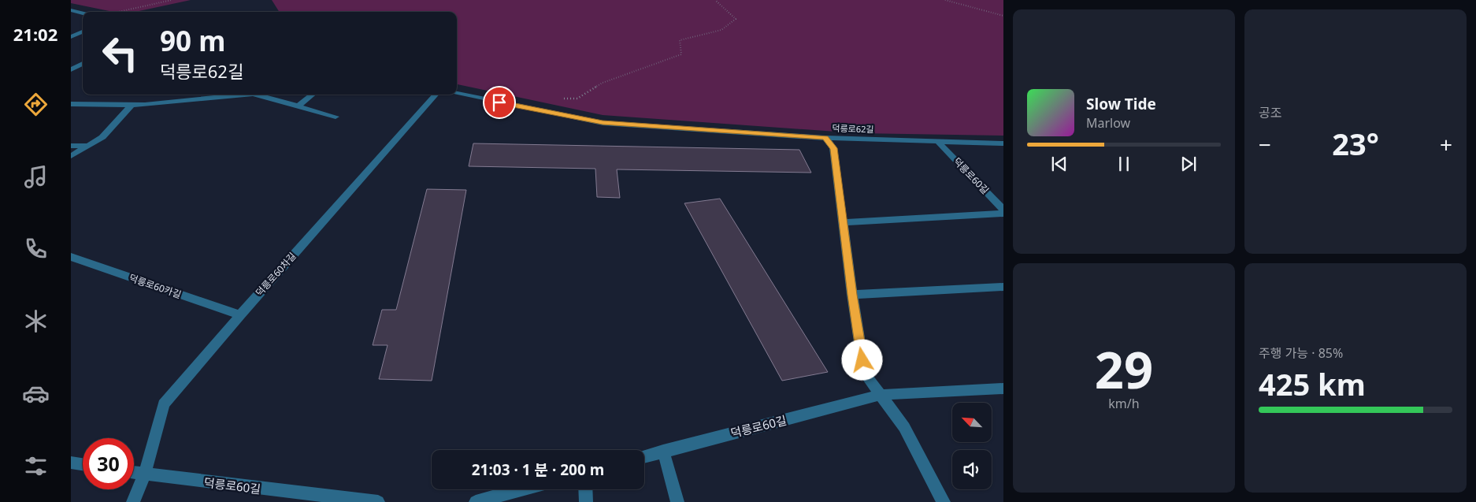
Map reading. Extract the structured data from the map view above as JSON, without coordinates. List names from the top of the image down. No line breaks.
{"streets":{"street":["덕릉로62길","덕릉로60길","덕릉로60차길","덕릉로60카길"]},"crossings":[["덕릉로62길","덕릉로60길"],["덕릉로60길","덕릉로60차길"],["덕릉로60차길","덕릉로60카길"]],"north":"top left","page":{"tabs":"21:02","tile":["공조",["29","km/h"],["주행 가능 · 85%","425 km"]],"turn":["90 m","덕릉로62길"],"song":["Slow Tide","Marlow"],"heat":["−","23°","+"],"limit":"30","trip":"21:03 · 1 분 · 200 m"}}
